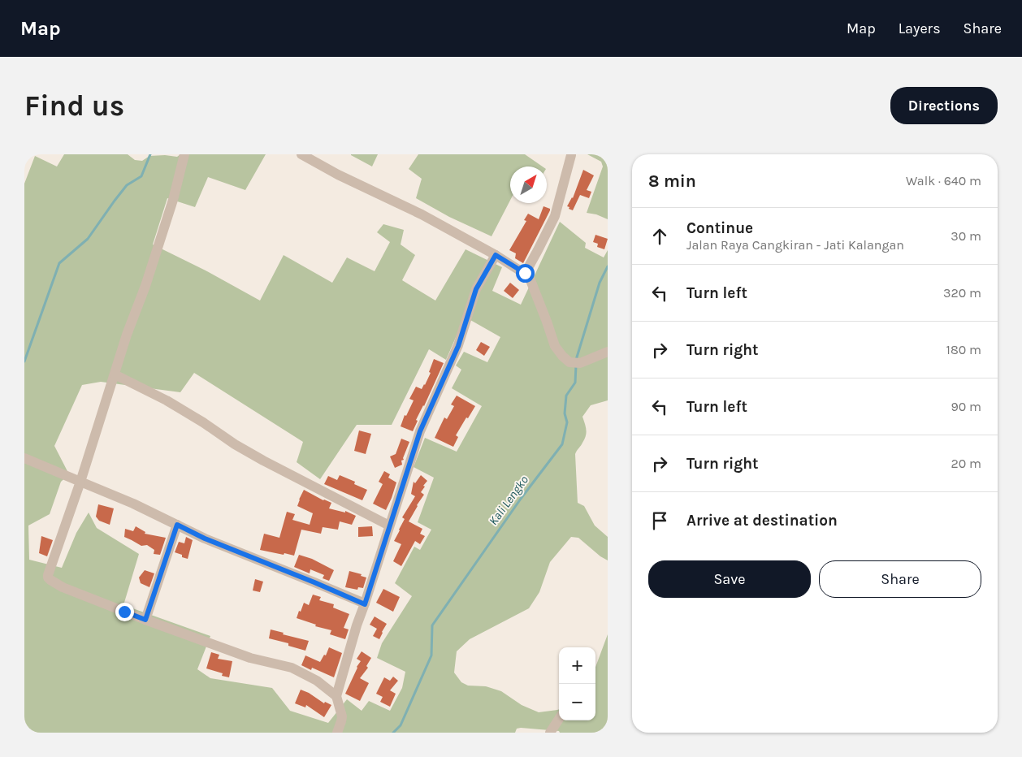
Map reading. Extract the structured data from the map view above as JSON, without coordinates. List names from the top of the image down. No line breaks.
{"water":["Kali Lengko"],"north":"top right","page":{"header":"Map","nav":["Map","Layers","Share"],"buttons":["Directions",["Save","Share"]],"title":"Find us","heading":["8 min","Walk · 640 m"],"list":[["Continue","Jalan Raya Cangkiran - Jati Kalangan","30 m"],["Turn left","320 m"],["Turn right","180 m"],["Turn left","90 m"],["Turn right","20 m"],"Arrive at destination"],"map_buttons":["+","−"]}}
